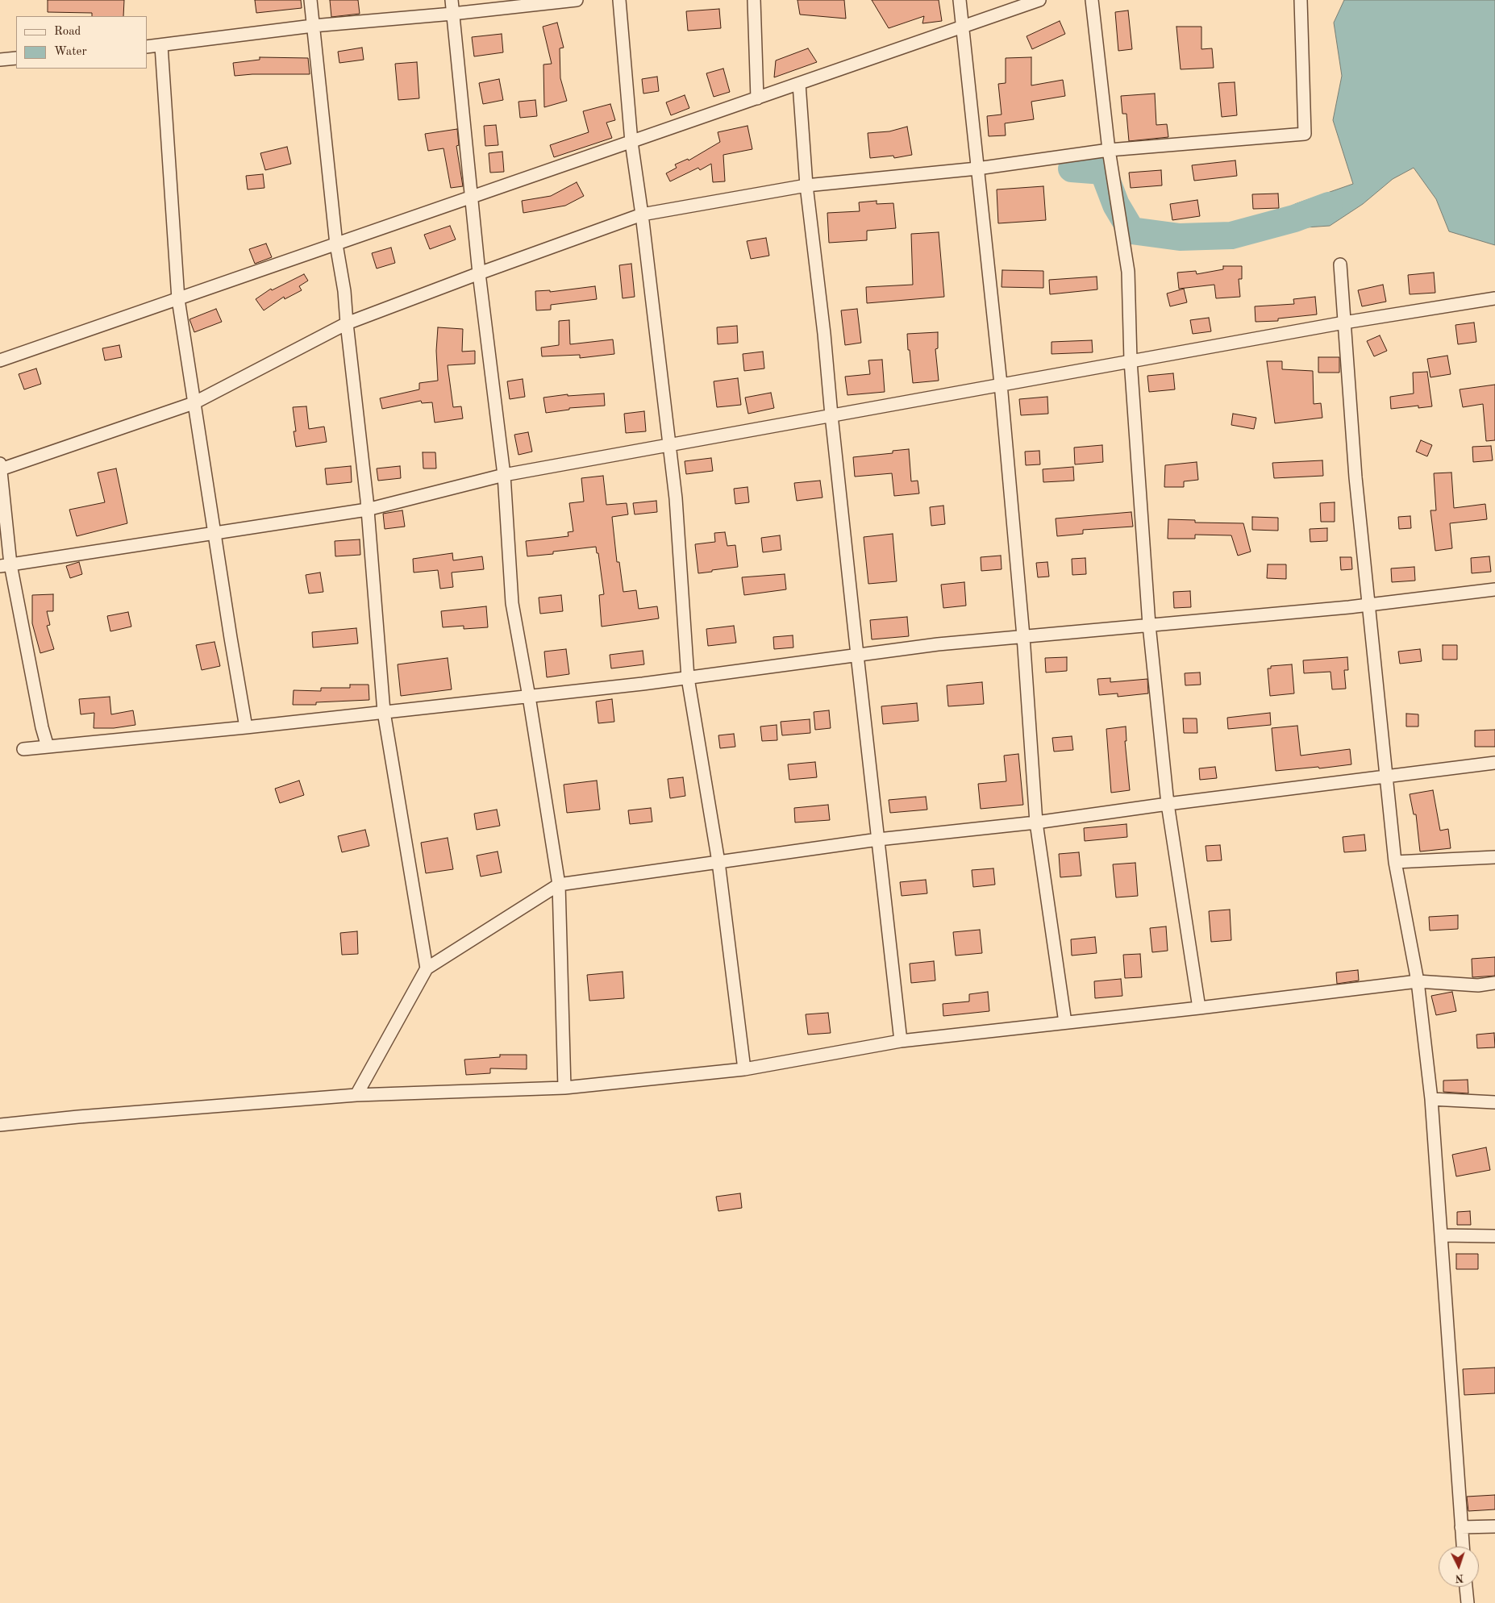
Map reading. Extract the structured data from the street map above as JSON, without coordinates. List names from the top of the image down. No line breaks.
{"legend":["Road","Water"],"north":"bottom"}
